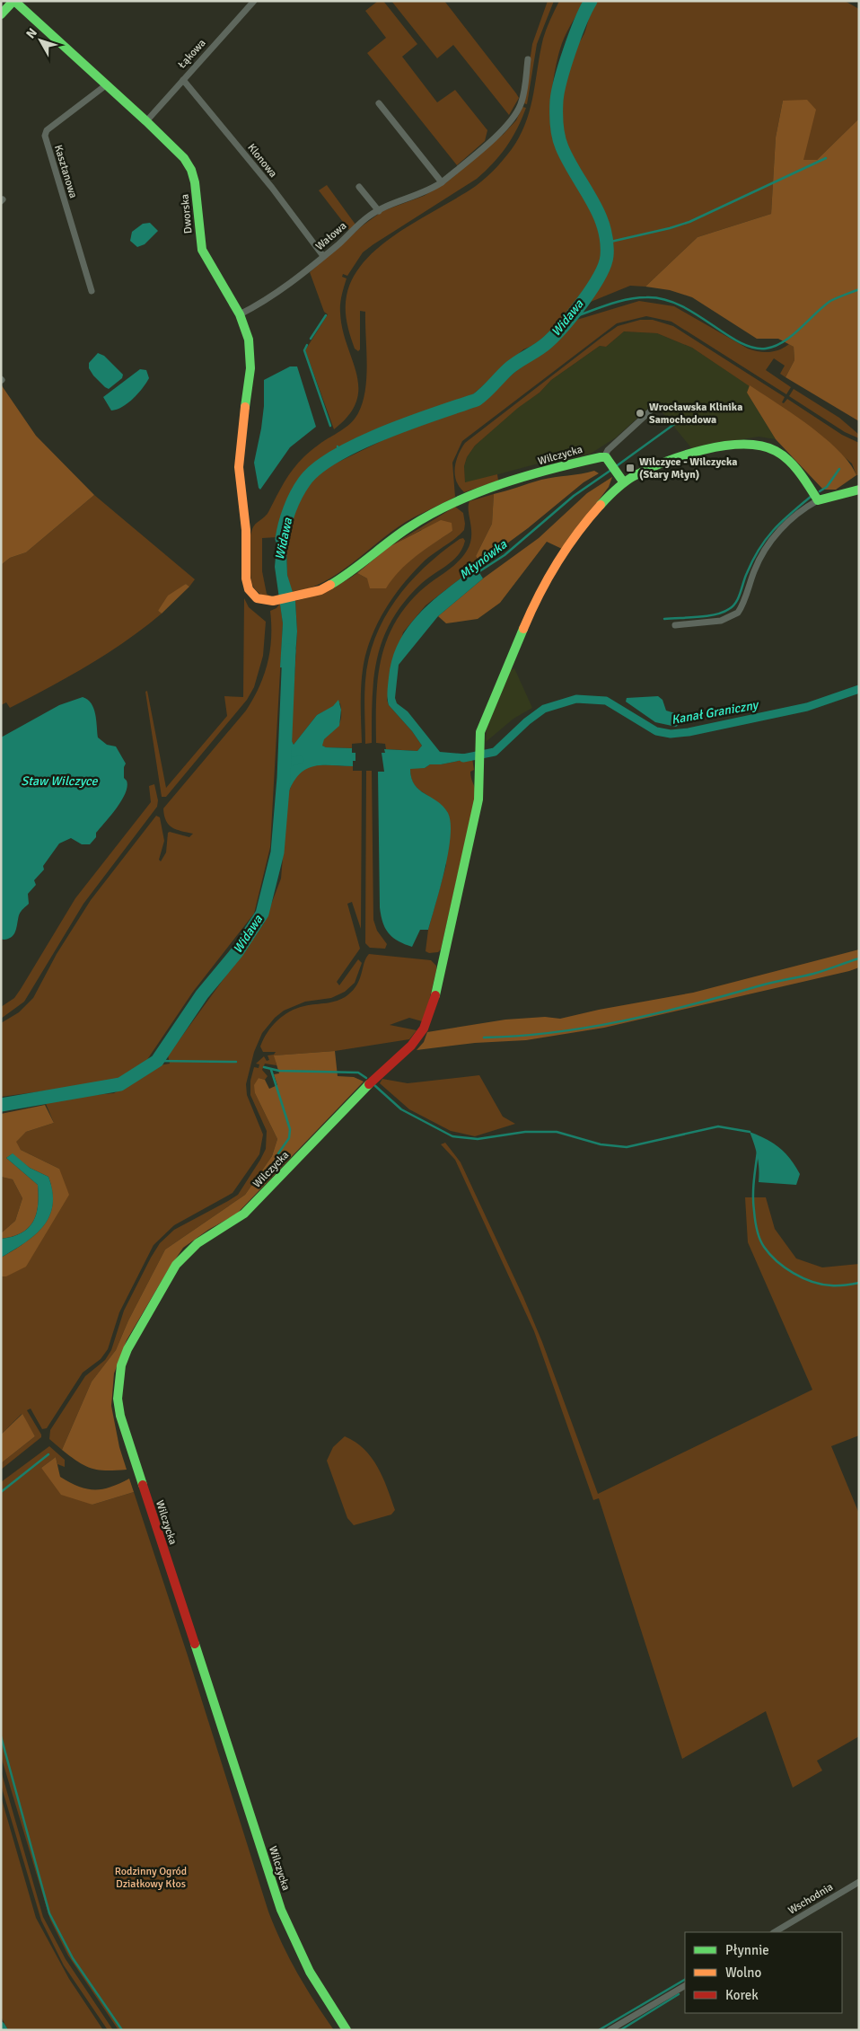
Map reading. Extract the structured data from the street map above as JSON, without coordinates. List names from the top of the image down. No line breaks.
{"streets":{"street":["Łąkowa","Klonowa","Kasztanowa","Dworska","Wałowa","Wilczycka","Wschodnia"]},"crossings":[["Łąkowa","Klonowa"],["Łąkowa","Dworska"],["Klonowa","Wałowa"],["Kasztanowa","Dworska"],["Dworska","Wałowa"],["Dworska","Wilczycka"]],"water":["Widawa","Młynówka","Kanał Graniczny","Staw Wilczyce"],"parks":["Rodzinny Ogród Działkowy Kłos"],"places":{"other":["Wrocławska Klinika Samochodowa"],"transit":["Wilczyce - Wilczycka (Stary Młyn)"]},"legend":["Płynnie","Wolno","Korek"],"north":"top left"}
